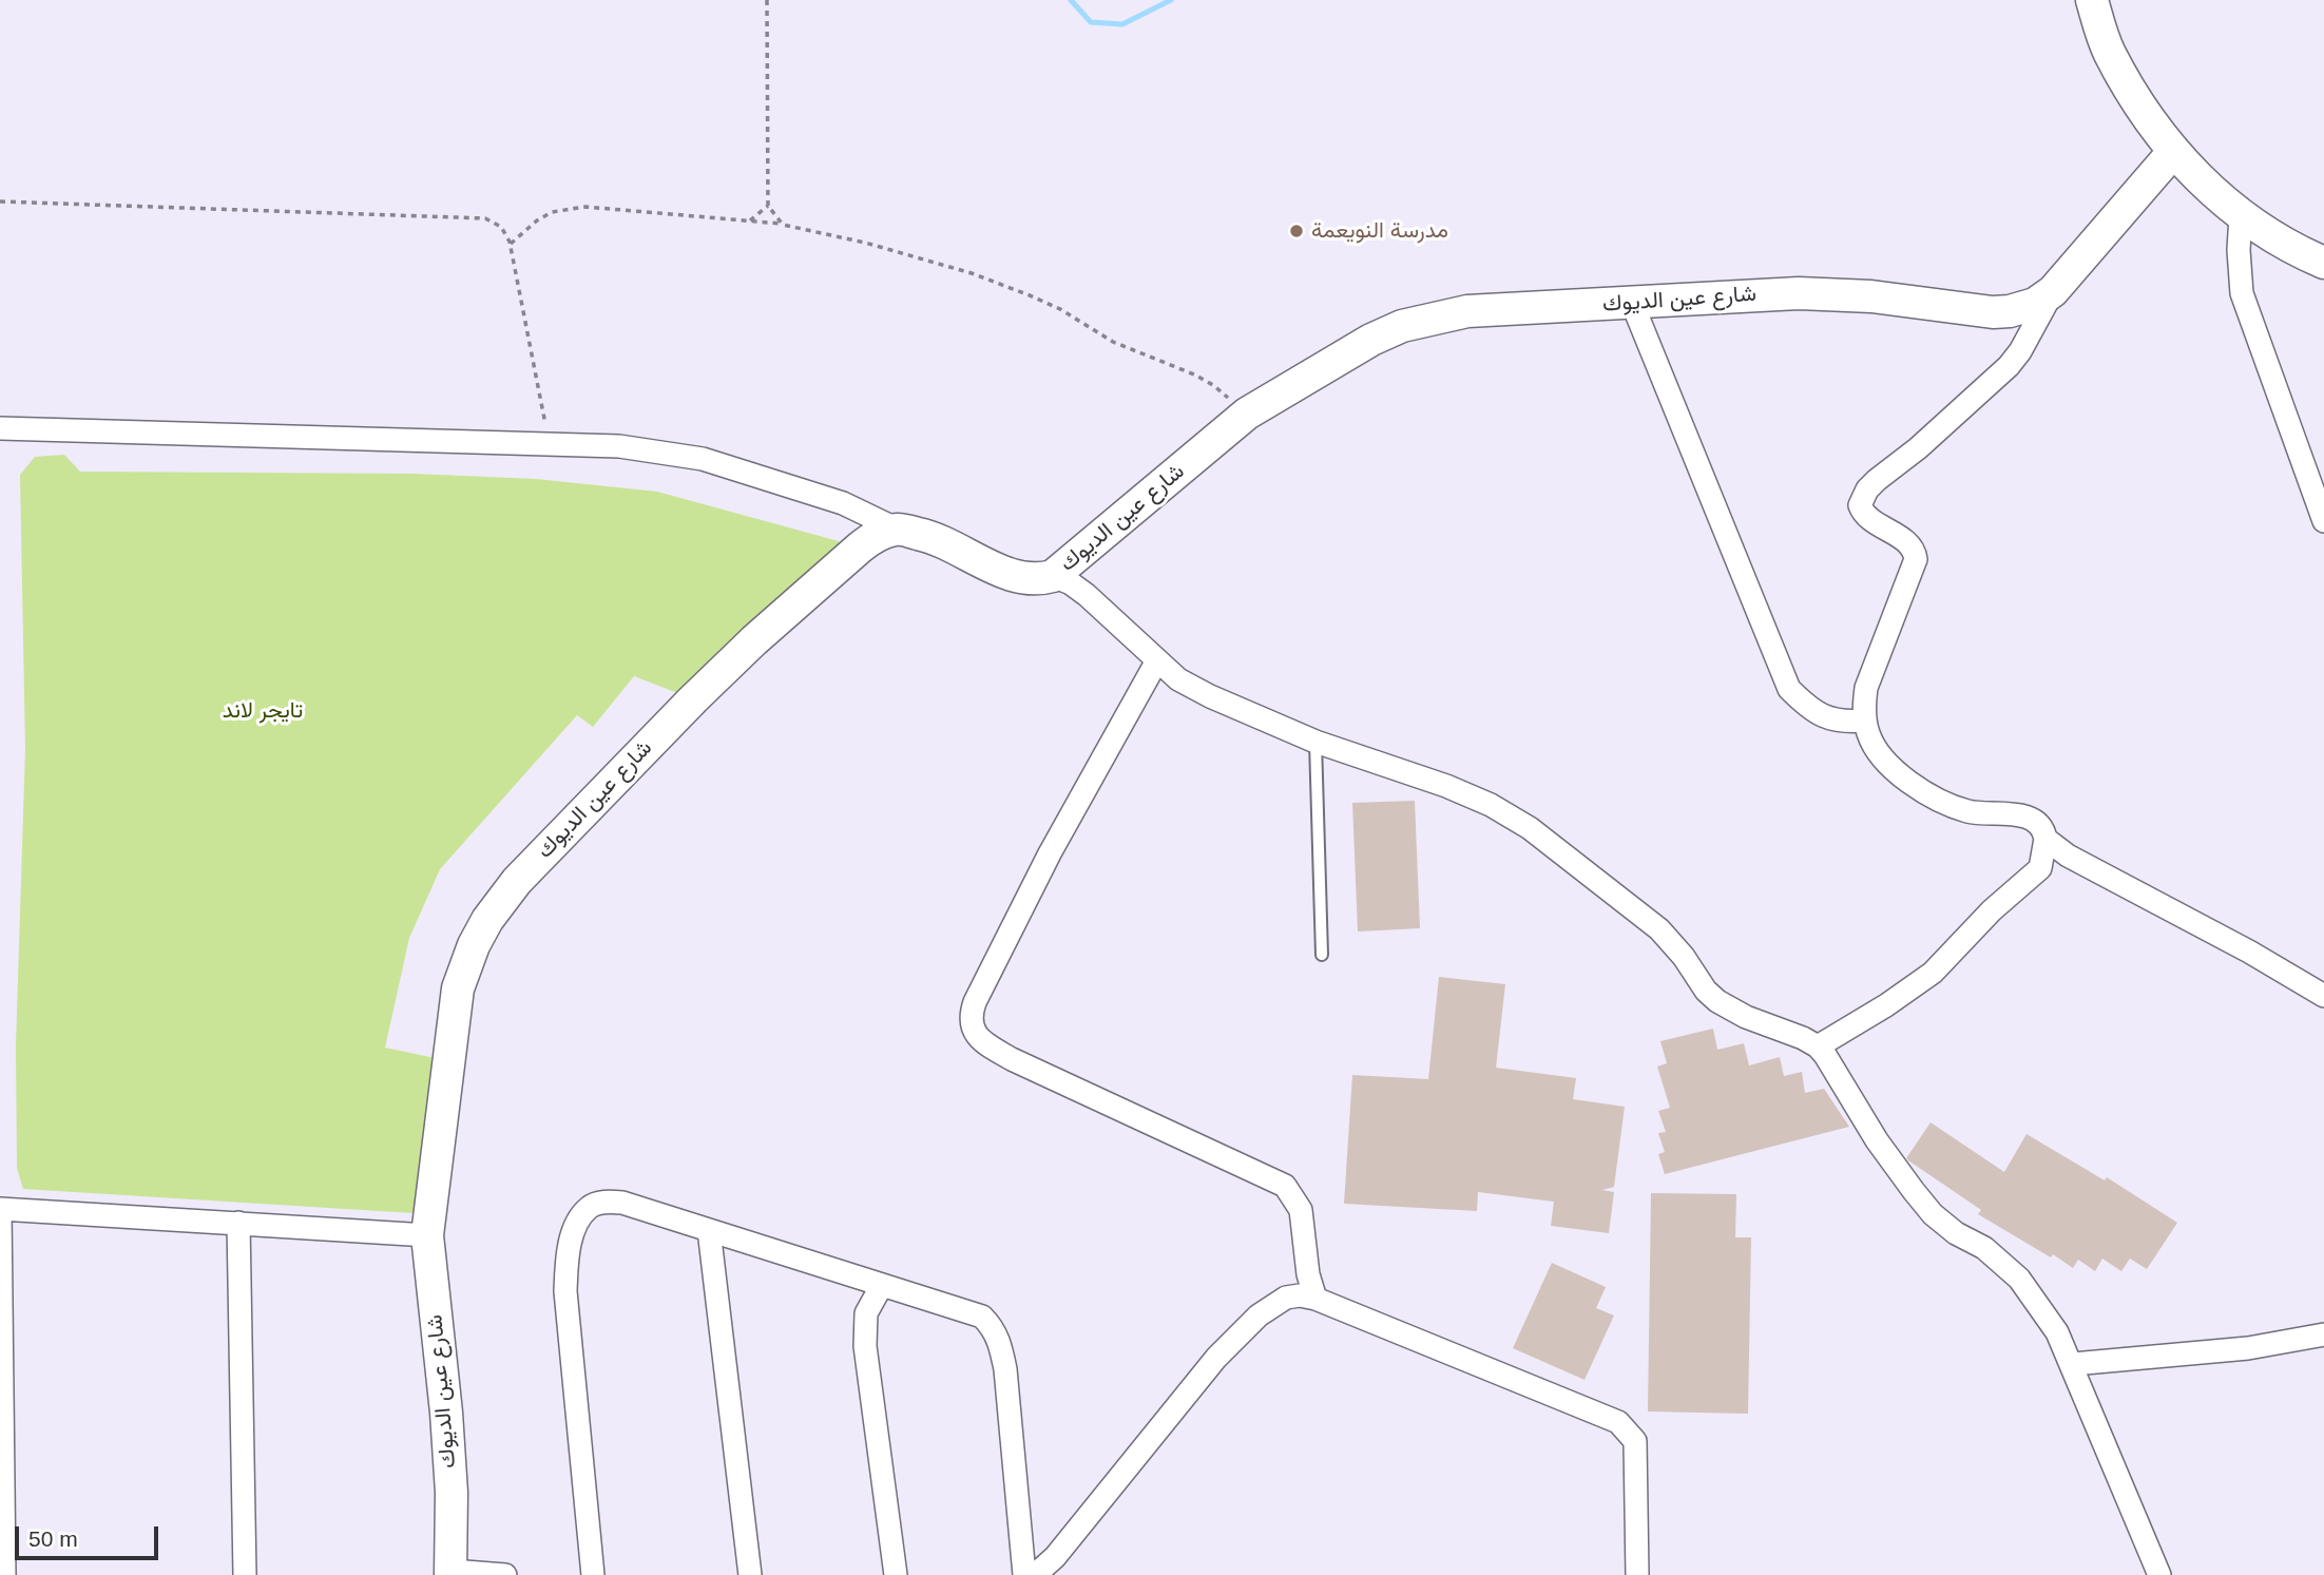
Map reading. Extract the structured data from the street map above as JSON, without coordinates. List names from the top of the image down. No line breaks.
{"streets":{"street":["شارع عين الديوك"]},"parks":["تايجر لاند"],"places":["مدرسة النويعمة"],"scale_bar":"50 m"}
